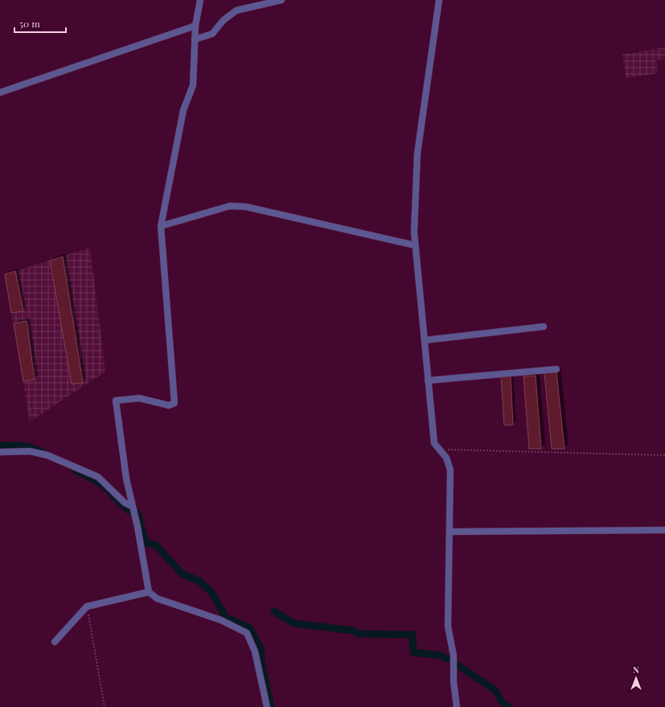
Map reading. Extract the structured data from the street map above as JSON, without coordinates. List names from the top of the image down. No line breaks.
{"scale_bar":"50 m","north":"top"}
